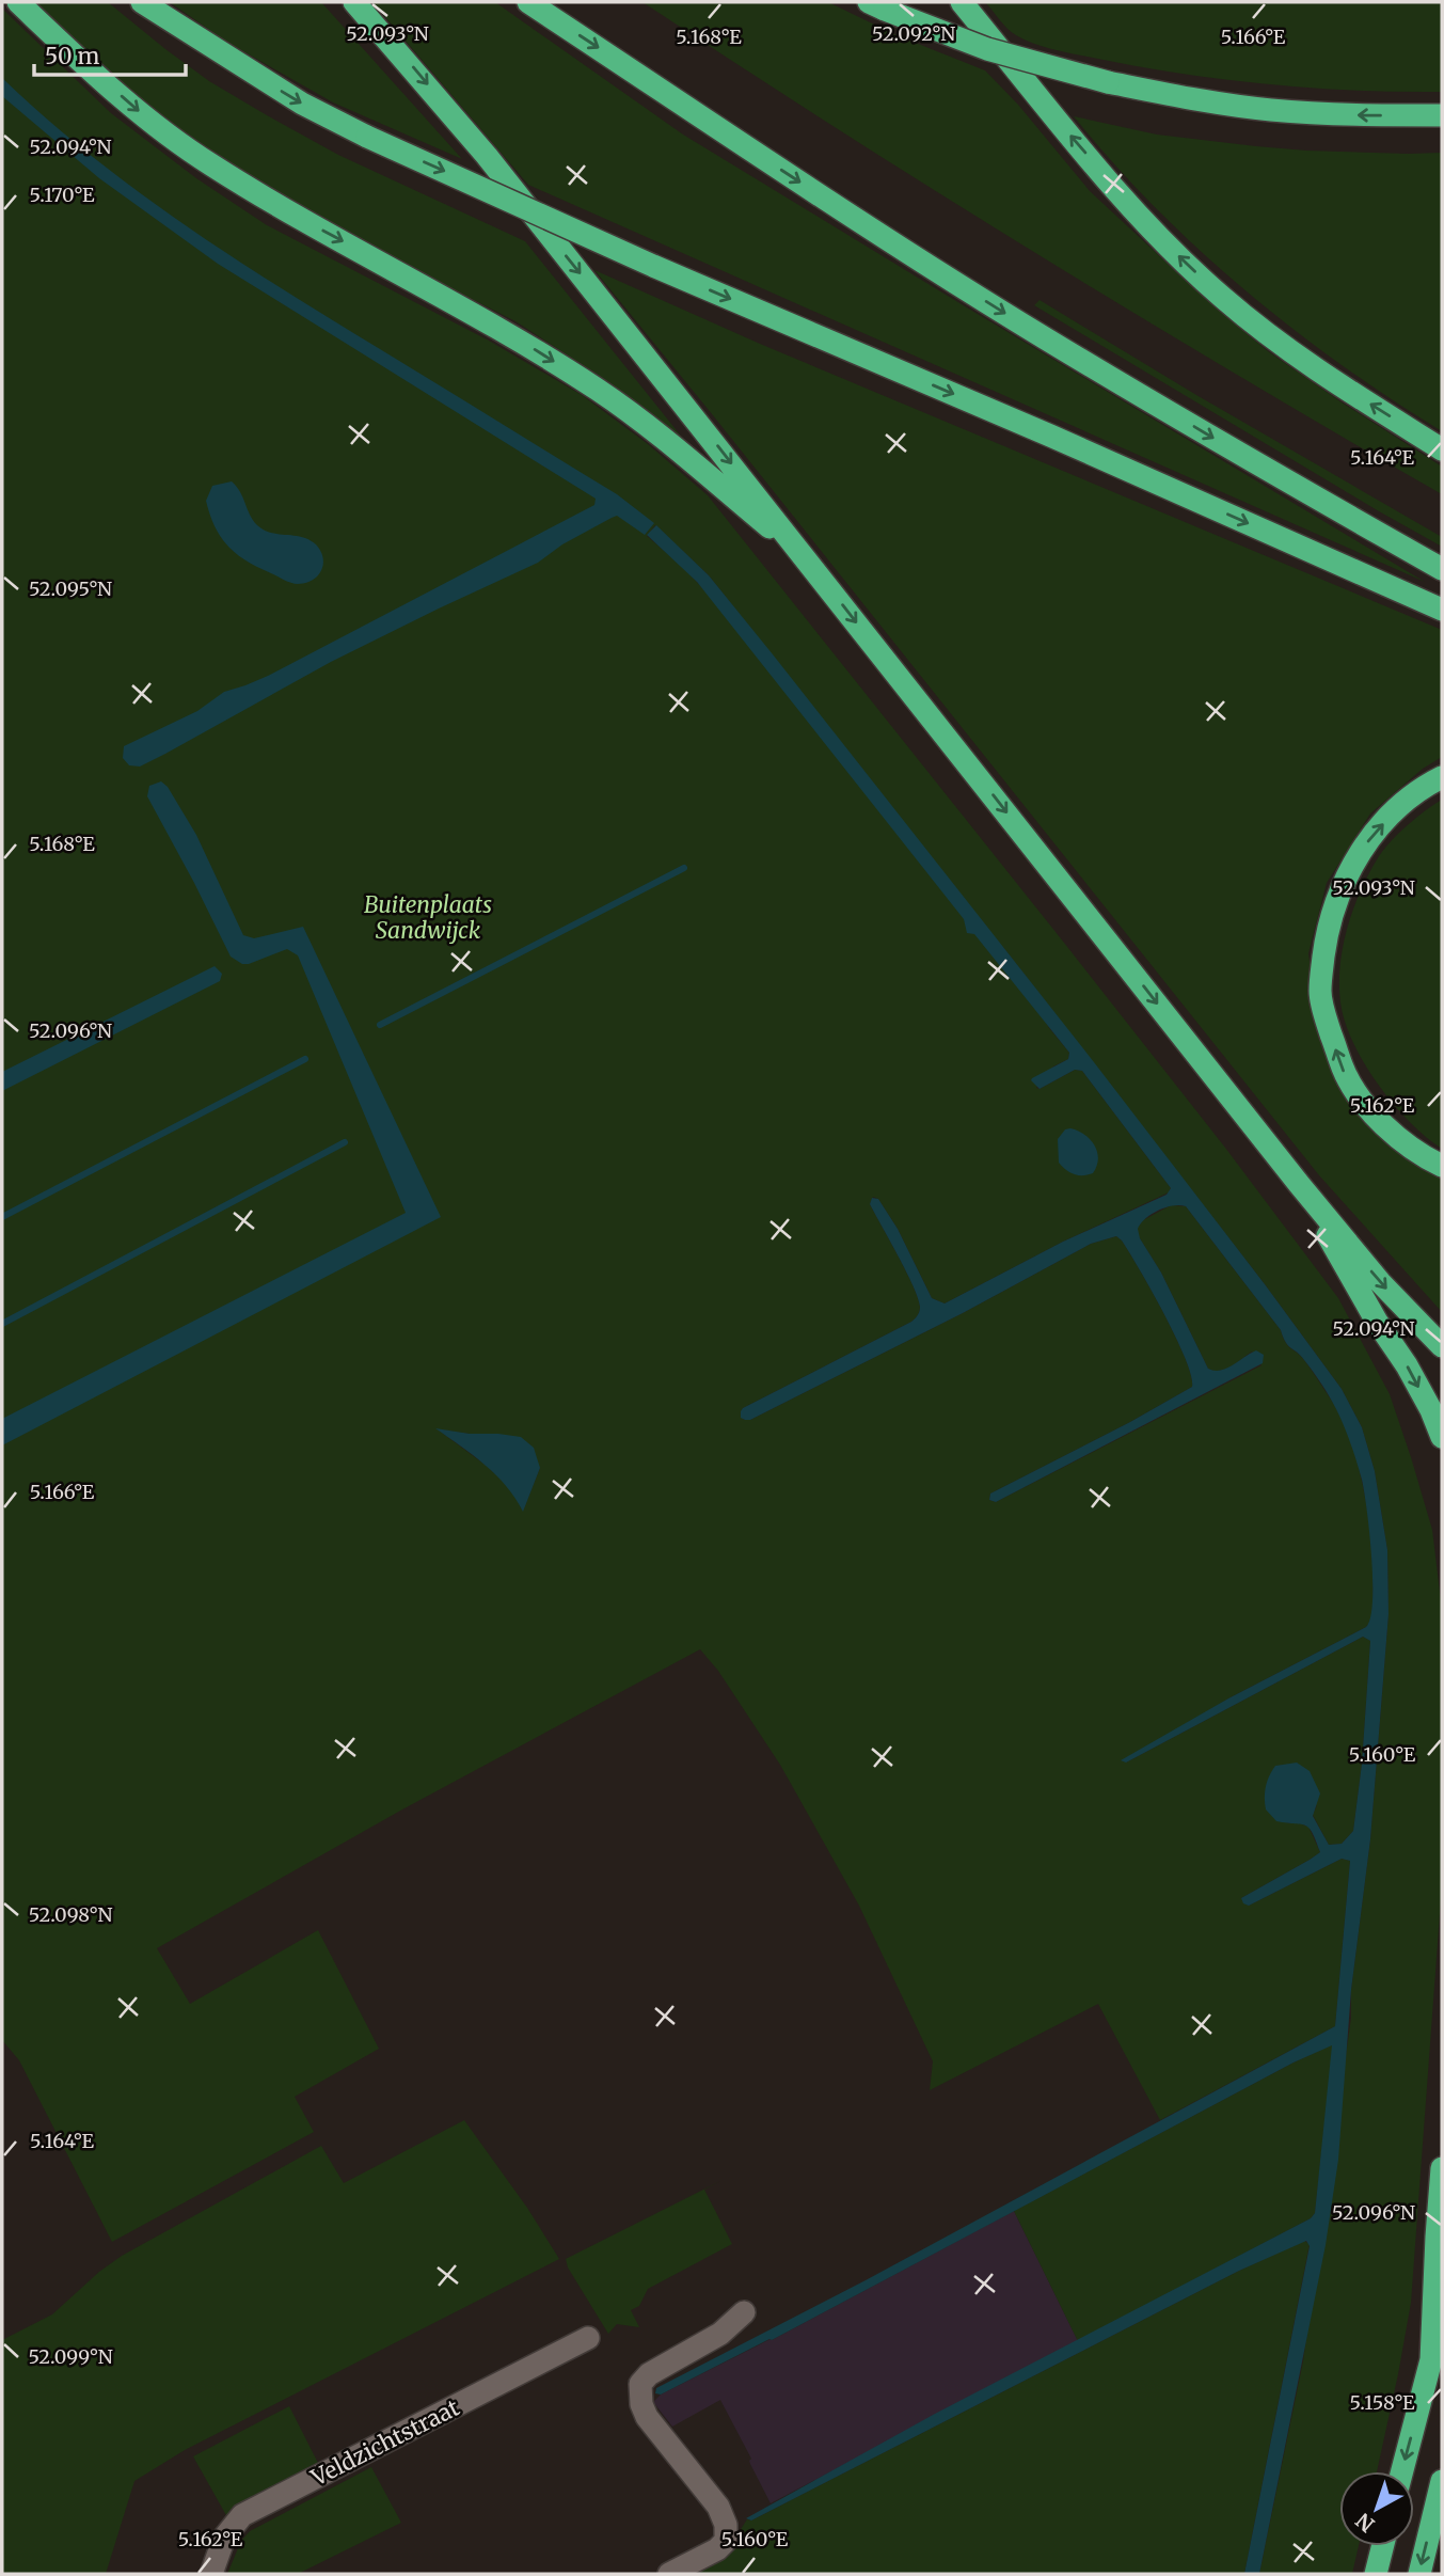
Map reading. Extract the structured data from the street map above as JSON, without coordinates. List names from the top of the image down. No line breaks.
{"streets":{"street":["Veldzichtstraat"]},"parks":["Buitenplaats Sandwijck"],"scale_bar":"50 m","north":"bottom left","coordinates":["52.093°N","52.092°N","5.168°E","5.166°E","52.094°N","5.170°E","5.164°E","52.095°N","52.096°N","5.162°E","5.160°E","52.098°N","52.099°N","5.158°E"]}
